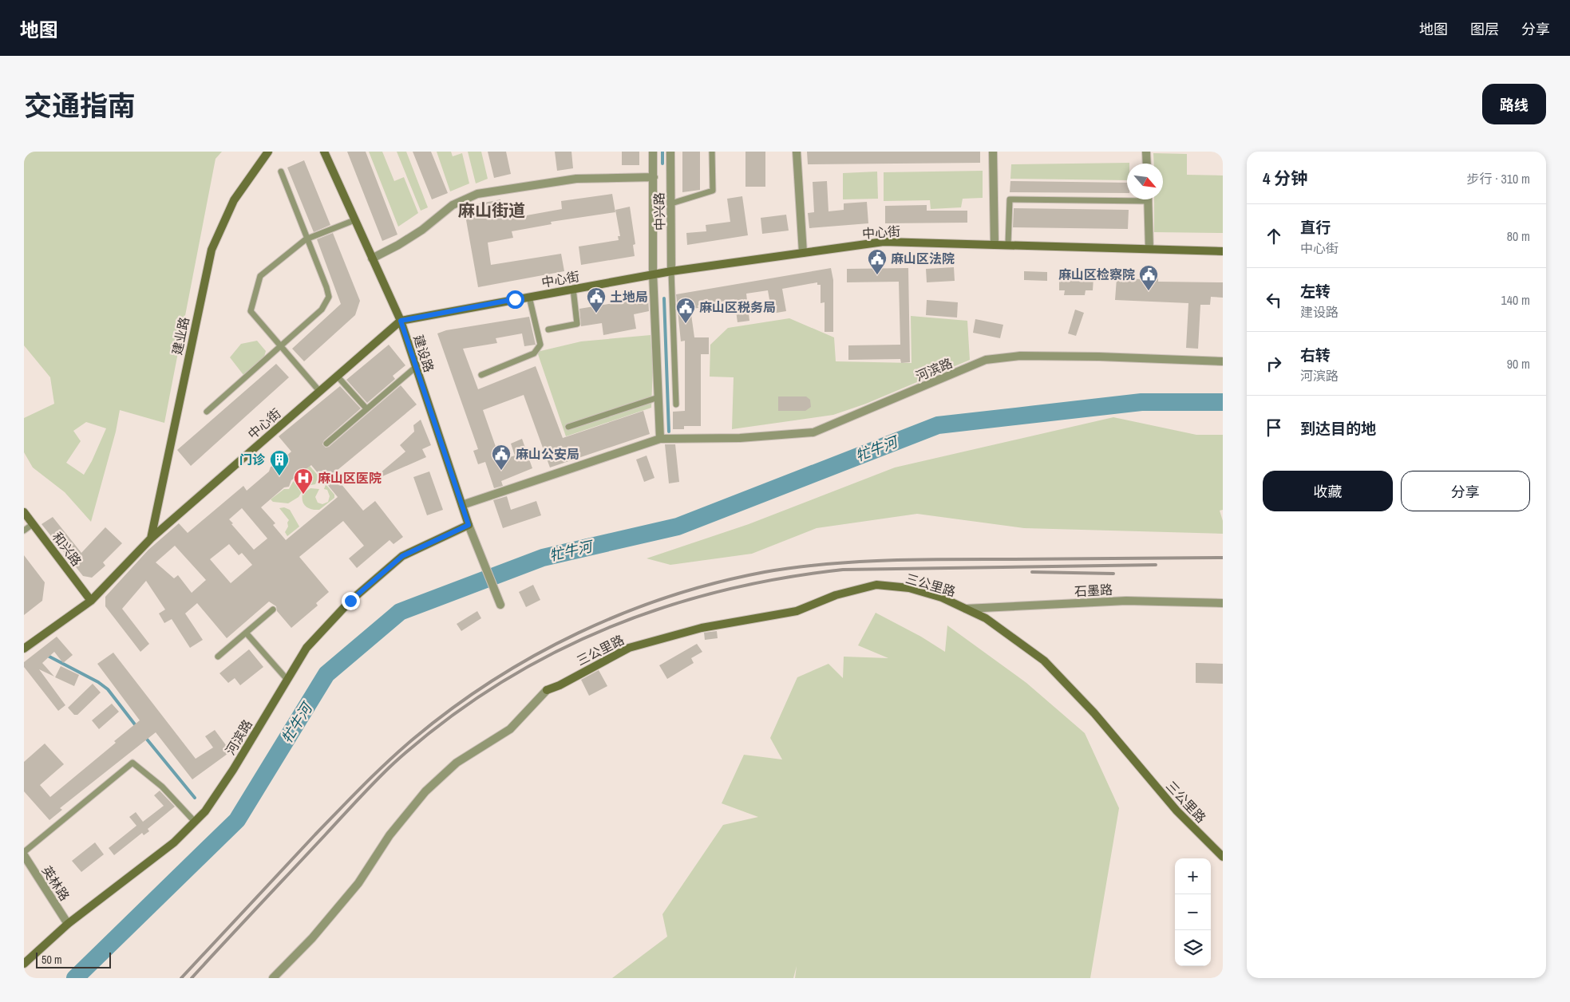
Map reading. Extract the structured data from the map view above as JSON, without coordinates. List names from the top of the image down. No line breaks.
{"streets":{"street":["中兴路","中心街","建业路","建设路","河滨路","和兴路","三公里路","石墨路","英林路"]},"crossings":[["中兴路","中心街"],["中心街","建业路"],["中心街","建设路"],["中心街","和兴路"],["建设路","河滨路"],["河滨路","英林路"],["三公里路","石墨路"]],"districts":["麻山街道"],"water":["牤牛河"],"places":{"public building":["麻山区法院","麻山区检察院","土地局","麻山区税务局","麻山公安局"],"building":["门诊"],"hospital":["麻山区医院"]},"scale_bar":"50 m","north":"bottom right","page":{"header":"地图","nav":["地图","图层","分享"],"title":"交通指南","buttons":["路线",["收藏","分享"]],"heading":["4 分钟","步行 · 310 m"],"list":[["直行","中心街","80 m"],["左转","建设路","140 m"],["右转","河滨路","90 m"],"到达目的地"],"map_buttons":["+","−"],"scale":"50 m"}}
